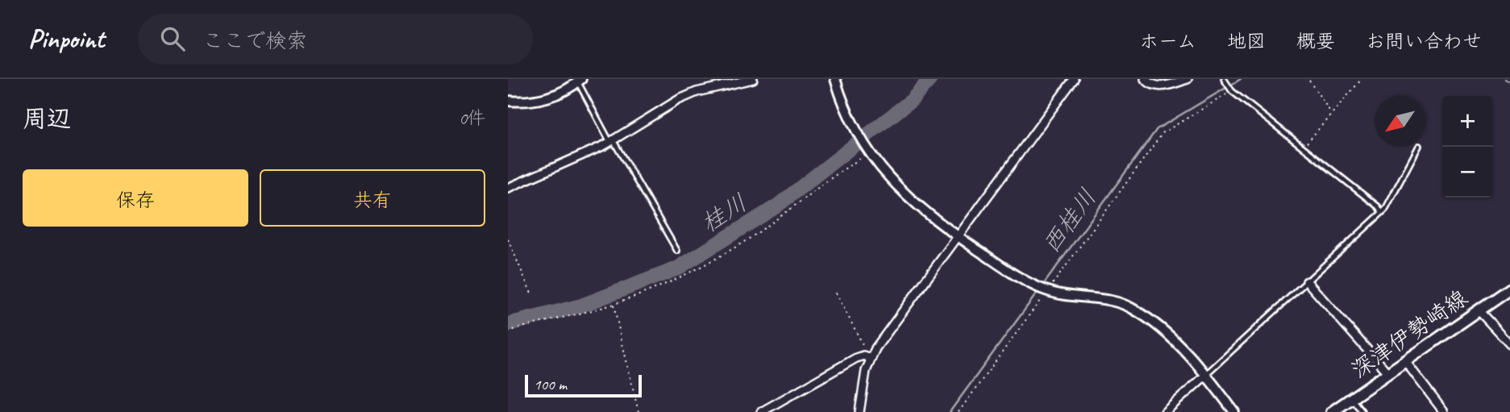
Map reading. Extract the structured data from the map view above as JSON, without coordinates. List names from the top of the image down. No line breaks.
{"streets":{"main road":["深津伊勢崎線"]},"water":["桂川","西桂川"],"scale_bar":"100 m","north":"bottom left","page":{"header":"Pinpoint","search":"ここで検索","nav":["ホーム","地図","概要","お問い合わせ"],"heading":["周辺","0件"],"map_buttons":["+","−"],"buttons":["保存","共有"],"scale":"100 m"}}
